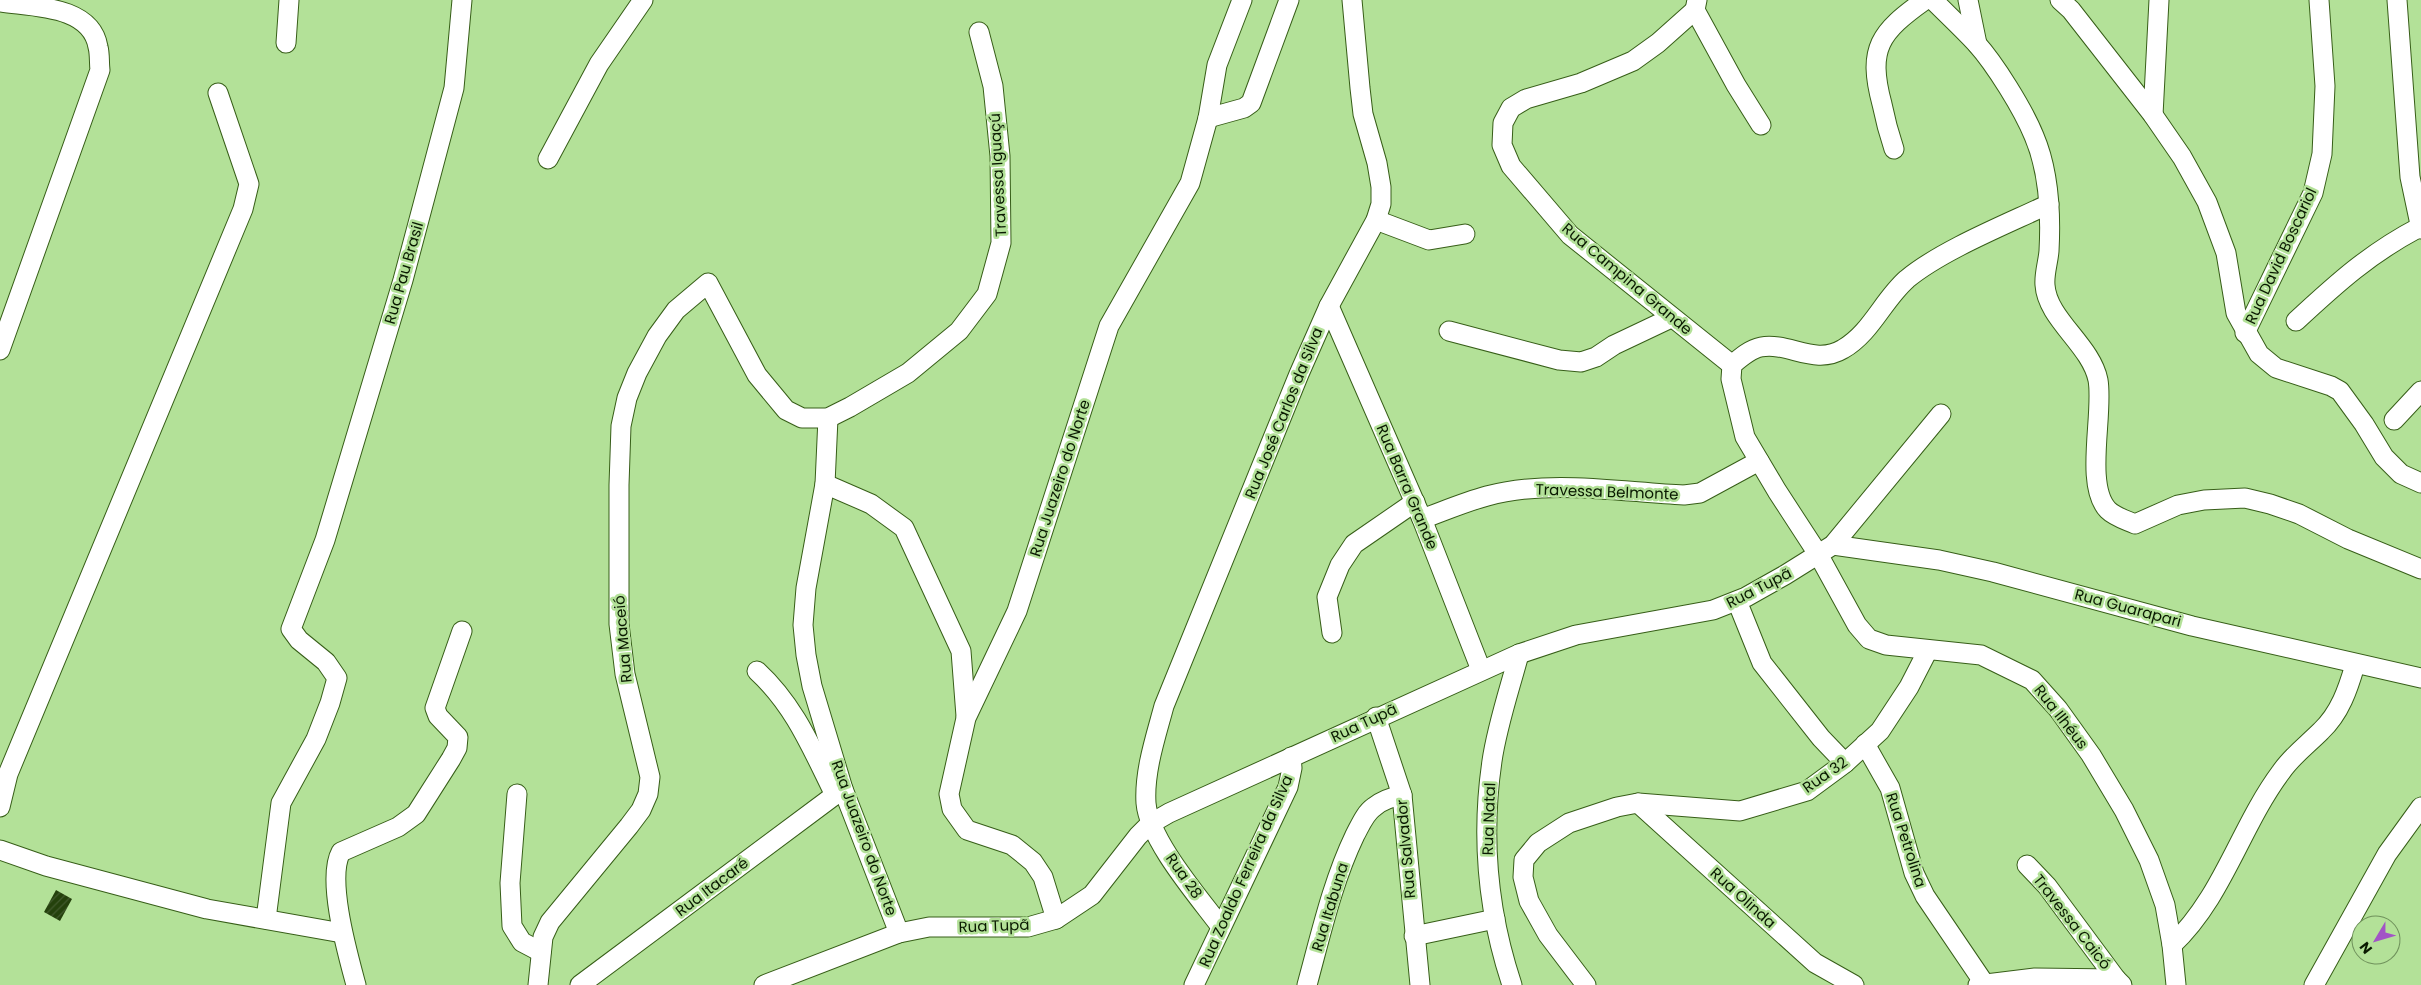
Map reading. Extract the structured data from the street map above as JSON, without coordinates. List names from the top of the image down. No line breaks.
{"streets":{"street":["Travessa Iguaçú","Rua David Boscariol","Rua Pau Brasil","Rua Campina Grande","Rua José Carlos da Silva","Rua Juazeiro do Norte","Rua Barra Grande","Travessa Belmonte","Rua Tupã","Rua Guarapari","Rua Maceió","Rua Ilhéus","Rua 32","Rua Natal","Rua Petrolina","Rua Salvador","Rua Zoaldo Ferreira da Silva","Rua 28","Rua Itacaré","Rua Olinda","Rua Itabuna","Travessa Caicó"]},"crossings":[["Travessa Iguaçú","Rua Juazeiro do Norte"],["Travessa Iguaçú","Rua Maceió"],["Rua Campina Grande","Rua Ilhéus"],["Rua José Carlos da Silva","Rua Barra Grande"],["Rua José Carlos da Silva","Rua Tupã"],["Rua José Carlos da Silva","Rua 28"],["Rua Juazeiro do Norte","Rua Tupã"],["Rua Juazeiro do Norte","Rua Maceió"],["Rua Juazeiro do Norte","Rua Itacaré"],["Rua Barra Grande","Travessa Belmonte"],["Rua Barra Grande","Rua Tupã"],["Travessa Belmonte","Rua Ilhéus"],["Rua Tupã","Rua Guarapari"],["Rua Tupã","Rua Ilhéus"],["Rua Tupã","Rua Natal"],["Rua Tupã","Rua Salvador"],["Rua Tupã","Rua Zoaldo Ferreira da Silva"],["Rua Tupã","Rua 28"],["Rua Guarapari","Rua Ilhéus"],["Rua Ilhéus","Rua 32"],["Rua 32","Rua Petrolina"],["Rua 32","Rua Olinda"],["Rua Salvador","Rua Itabuna"],["Rua Zoaldo Ferreira da Silva","Rua 28"]],"north":"bottom left"}
